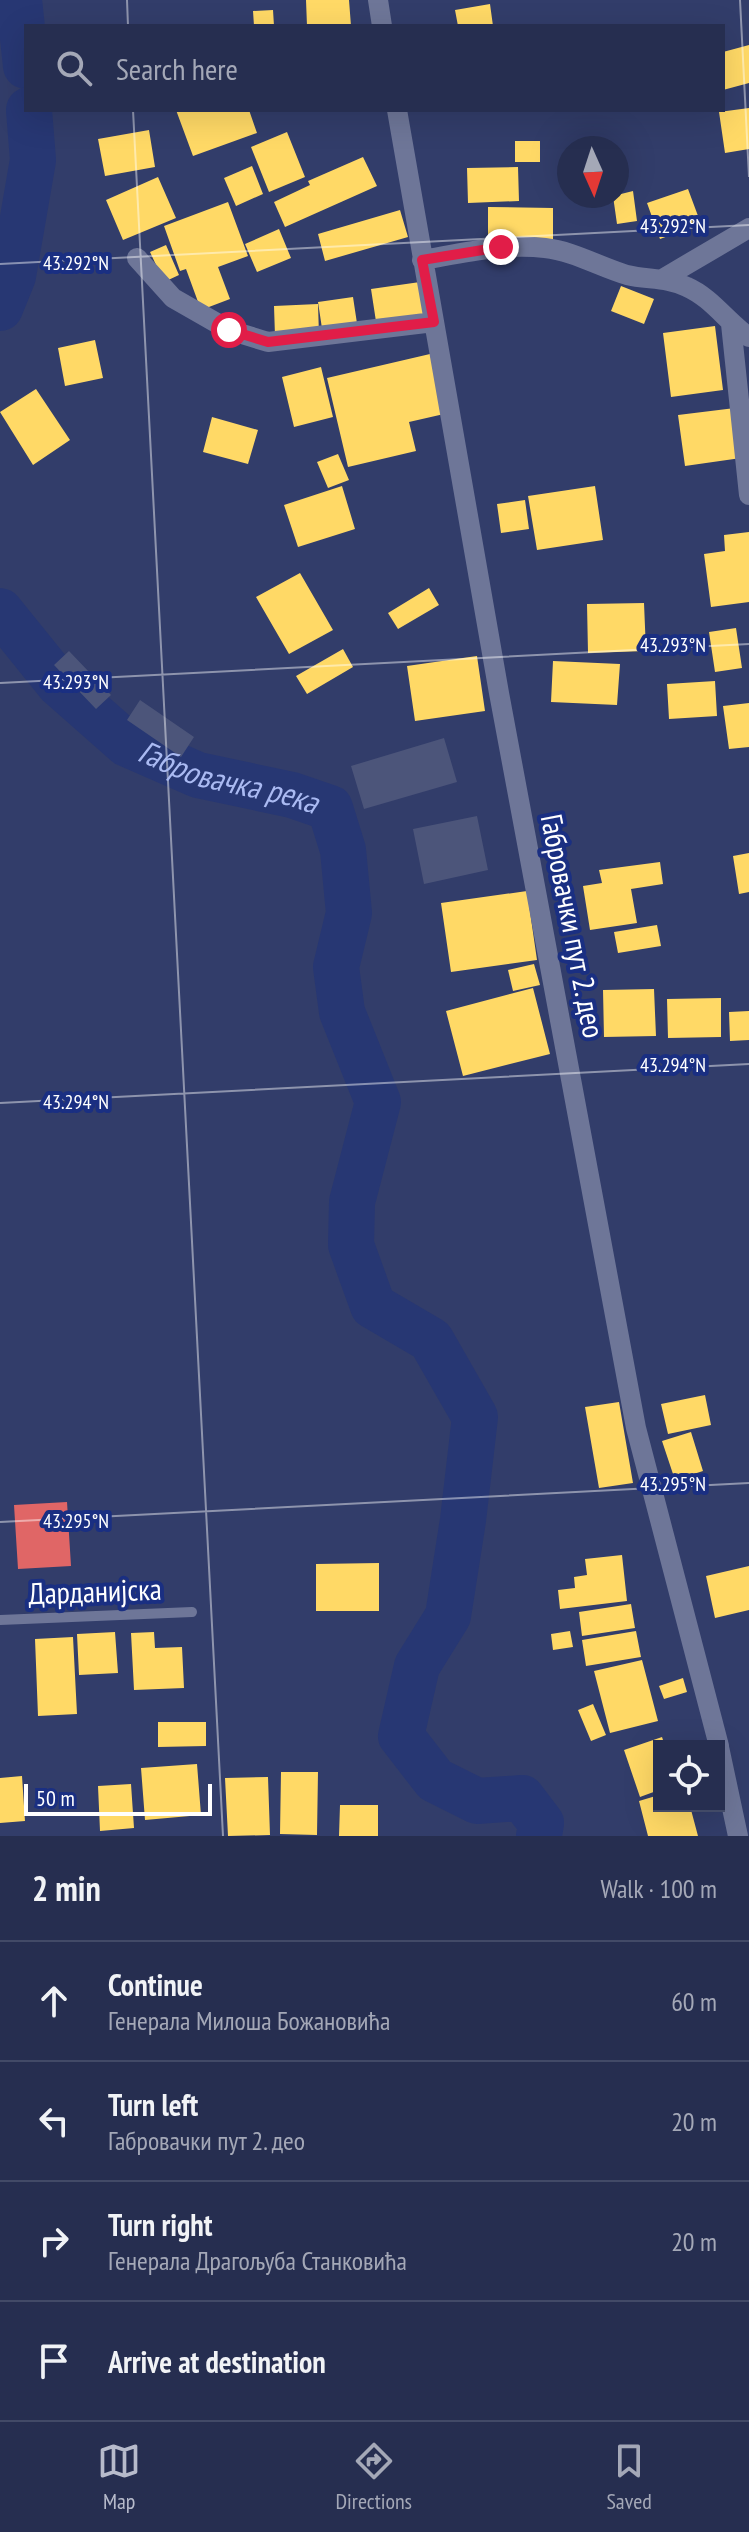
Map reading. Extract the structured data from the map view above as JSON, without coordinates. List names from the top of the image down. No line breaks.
{"streets":{"street":["Габровачки пут 2. део"],"lane":["Дарданијска"]},"water":["Габровачка река"],"scale_bar":"50 m","north":"bottom","page":{"search":"Search here","scale":"50 m","heading":["2 min","Walk · 100 m"],"list":[["Continue","Генерала Милоша Божановића","60 m"],["Turn left","Габровачки пут 2. део","20 m"],["Turn right","Генерала Драгољуба Станковића","20 m"],"Arrive at destination"],"nav":["Map","Directions","Saved"]},"coordinates":["43.292°N","43.293°N","43.294°N","43.295°N"]}
